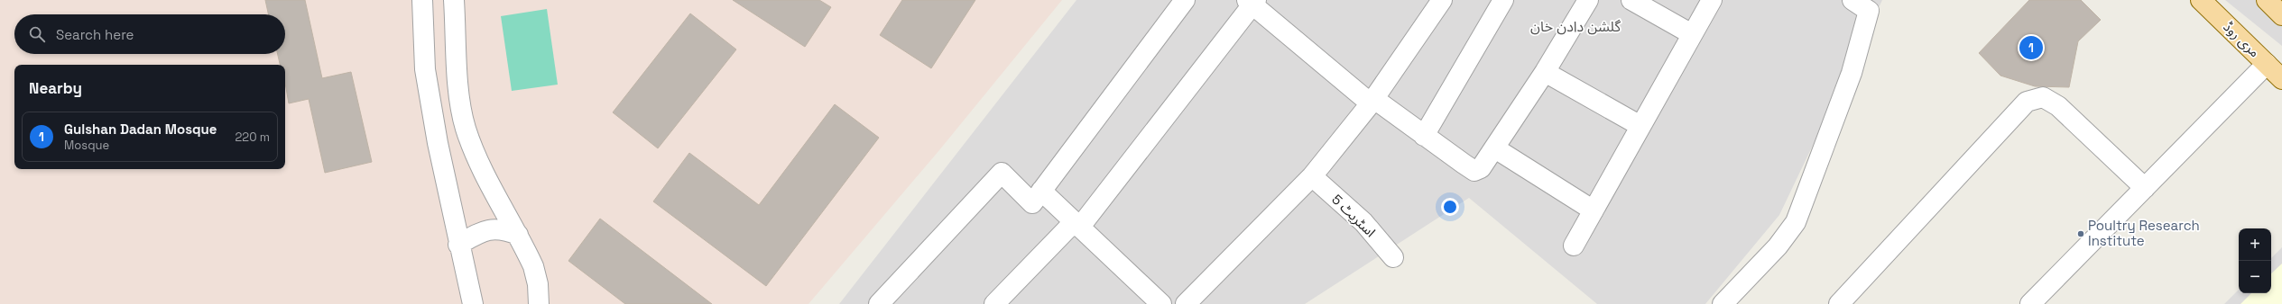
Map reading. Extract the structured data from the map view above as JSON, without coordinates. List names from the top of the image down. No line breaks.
{"streets":{"main road":["مری روڈ"],"street":["اسٹریٹ 5"]},"districts":["گلشن دادن خان"],"places":["Poultry Research Institute"],"page":{"search":"Search here","pins":"1","heading":"Nearby","list":[{"mark":"1","name":"Gulshan Dadan Mosque","note":"Mosque","value":"220 m"}],"map_buttons":["+","−"]}}
